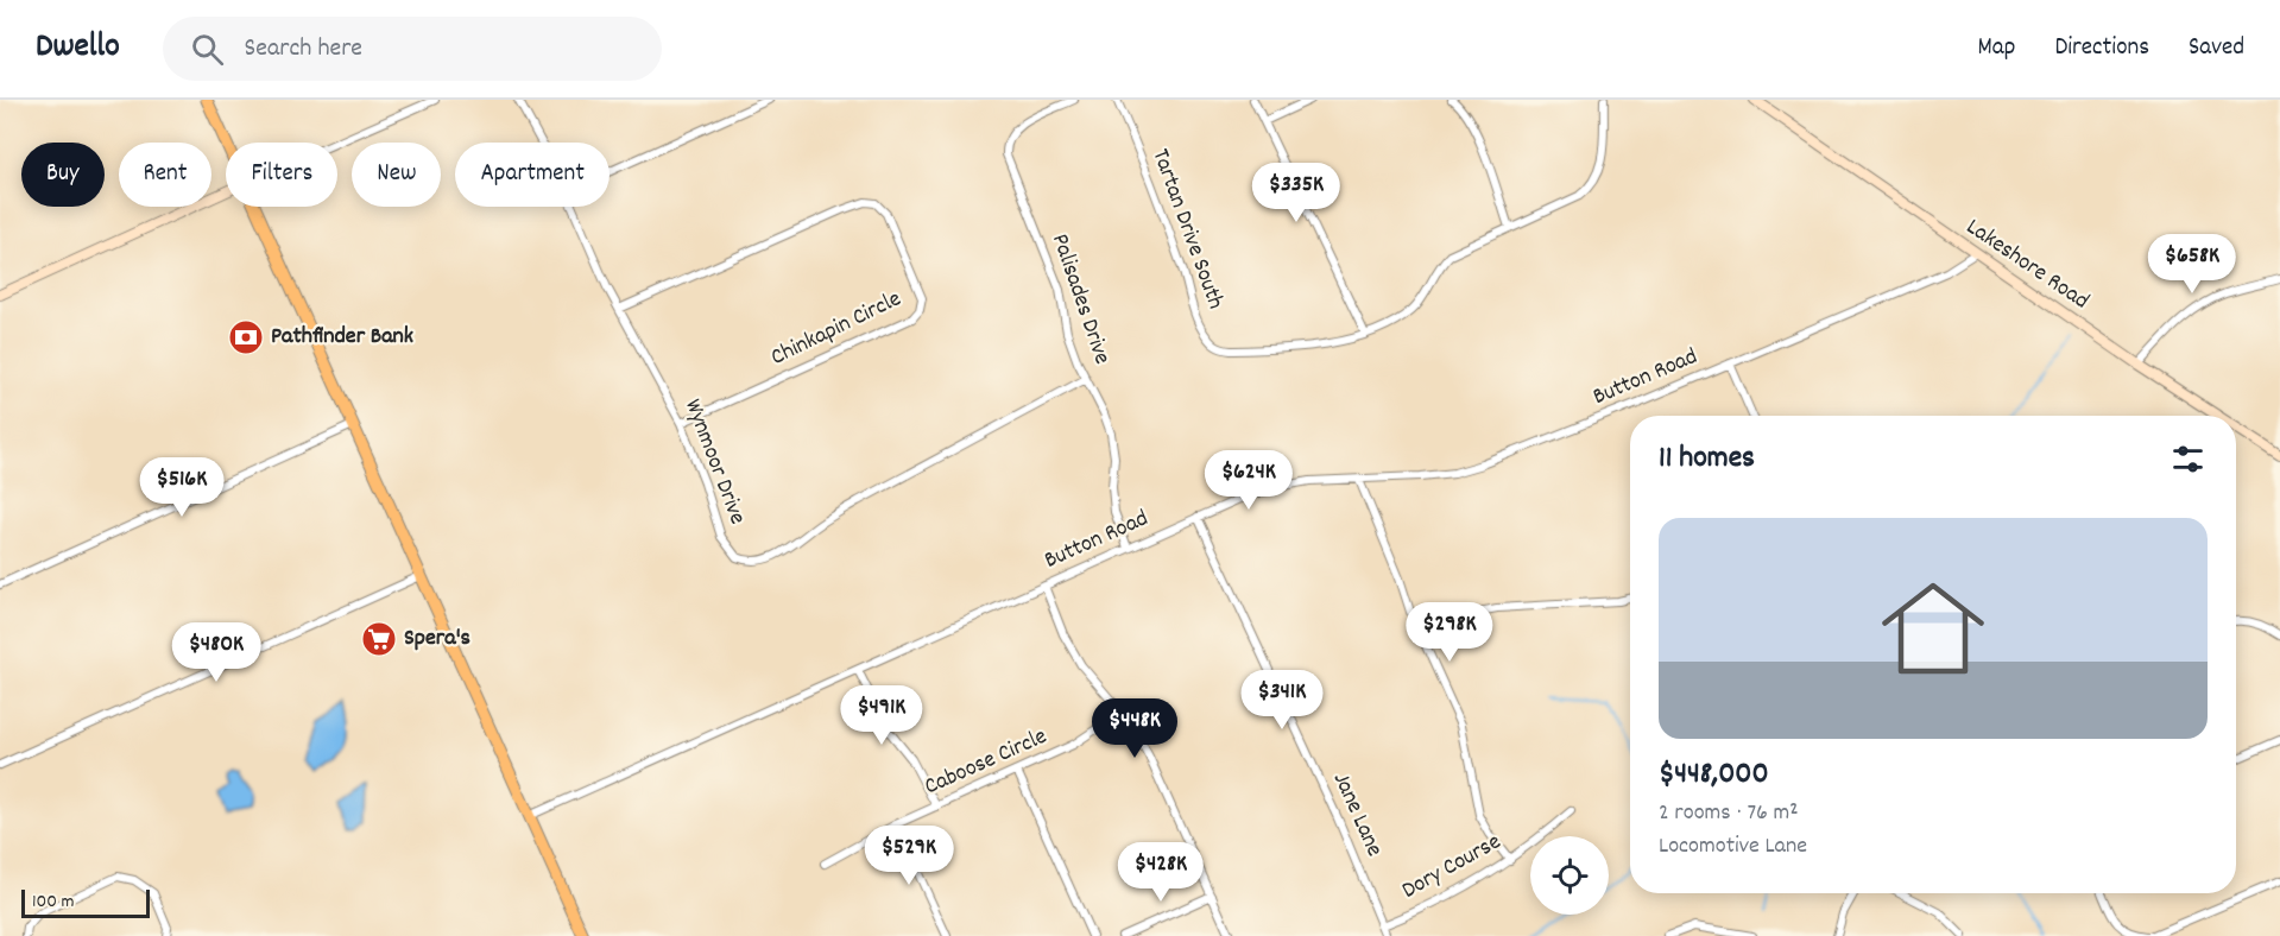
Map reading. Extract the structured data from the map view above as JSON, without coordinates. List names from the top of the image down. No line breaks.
{"streets":{"street":["Tartan Drive South","Lakeshore Road","Palisades Drive","Chinkapin Circle","Button Road","Wynmoor Drive","Caboose Circle","Jane Lane","Dory Course"]},"crossings":[["Lakeshore Road","Button Road"],["Palisades Drive","Button Road"],["Palisades Drive","Wynmoor Drive"],["Chinkapin Circle","Wynmoor Drive"],["Button Road","Jane Lane"],["Jane Lane","Dory Course"]],"places":{"bank":["Pathfinder Bank"],"supermarket":["Spera's"]},"scale_bar":"100 m","page":{"header":"Dwello","search":"Search here","nav":["Map","Directions","Saved"],"chip":["Buy","Rent","Filters","New","Apartment"],"price":["$335K","$658K","$624K","$516K","$298K","$480K","$341K","$491K","$448K","$529K","$428K"],"heading":"11 homes","list":[{"name":"$448,000","note":"2 rooms · 76 m² · Locomotive Lane"}],"scale":"100 m"}}
